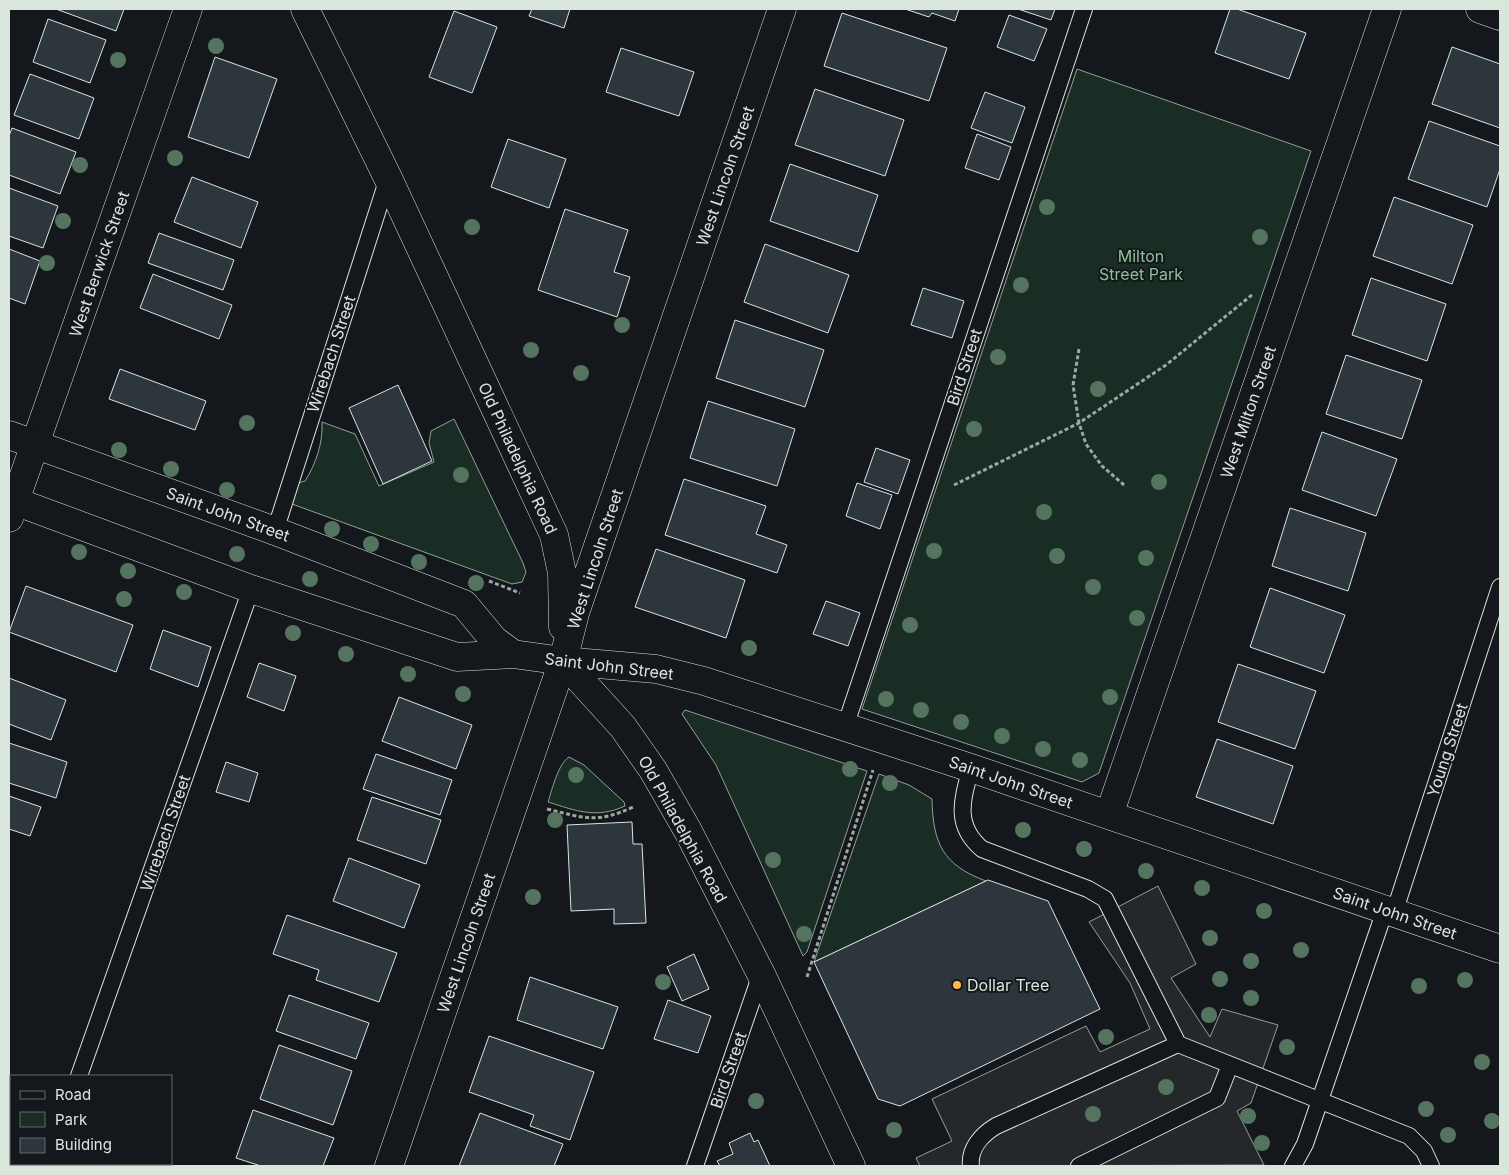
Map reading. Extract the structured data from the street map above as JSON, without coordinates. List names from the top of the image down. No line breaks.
{"streets":{"street":["West Lincoln Street","West Berwick Street","West Milton Street","Old Philadelphia Road","Saint John Street"],"lane":["Wirebach Street","Bird Street","Young Street"]},"crossings":[["West Lincoln Street","Old Philadelphia Road"],["West Lincoln Street","Saint John Street"],["West Berwick Street","Saint John Street"],["Wirebach Street","Old Philadelphia Road"],["Wirebach Street","Saint John Street"],["Bird Street","Old Philadelphia Road"],["Bird Street","Saint John Street"],["West Milton Street","Saint John Street"],["Old Philadelphia Road","Saint John Street"],["Saint John Street","Young Street"]],"parks":["Milton Street Park"],"places":["Dollar Tree"],"legend":["Road","Park","Building"]}
